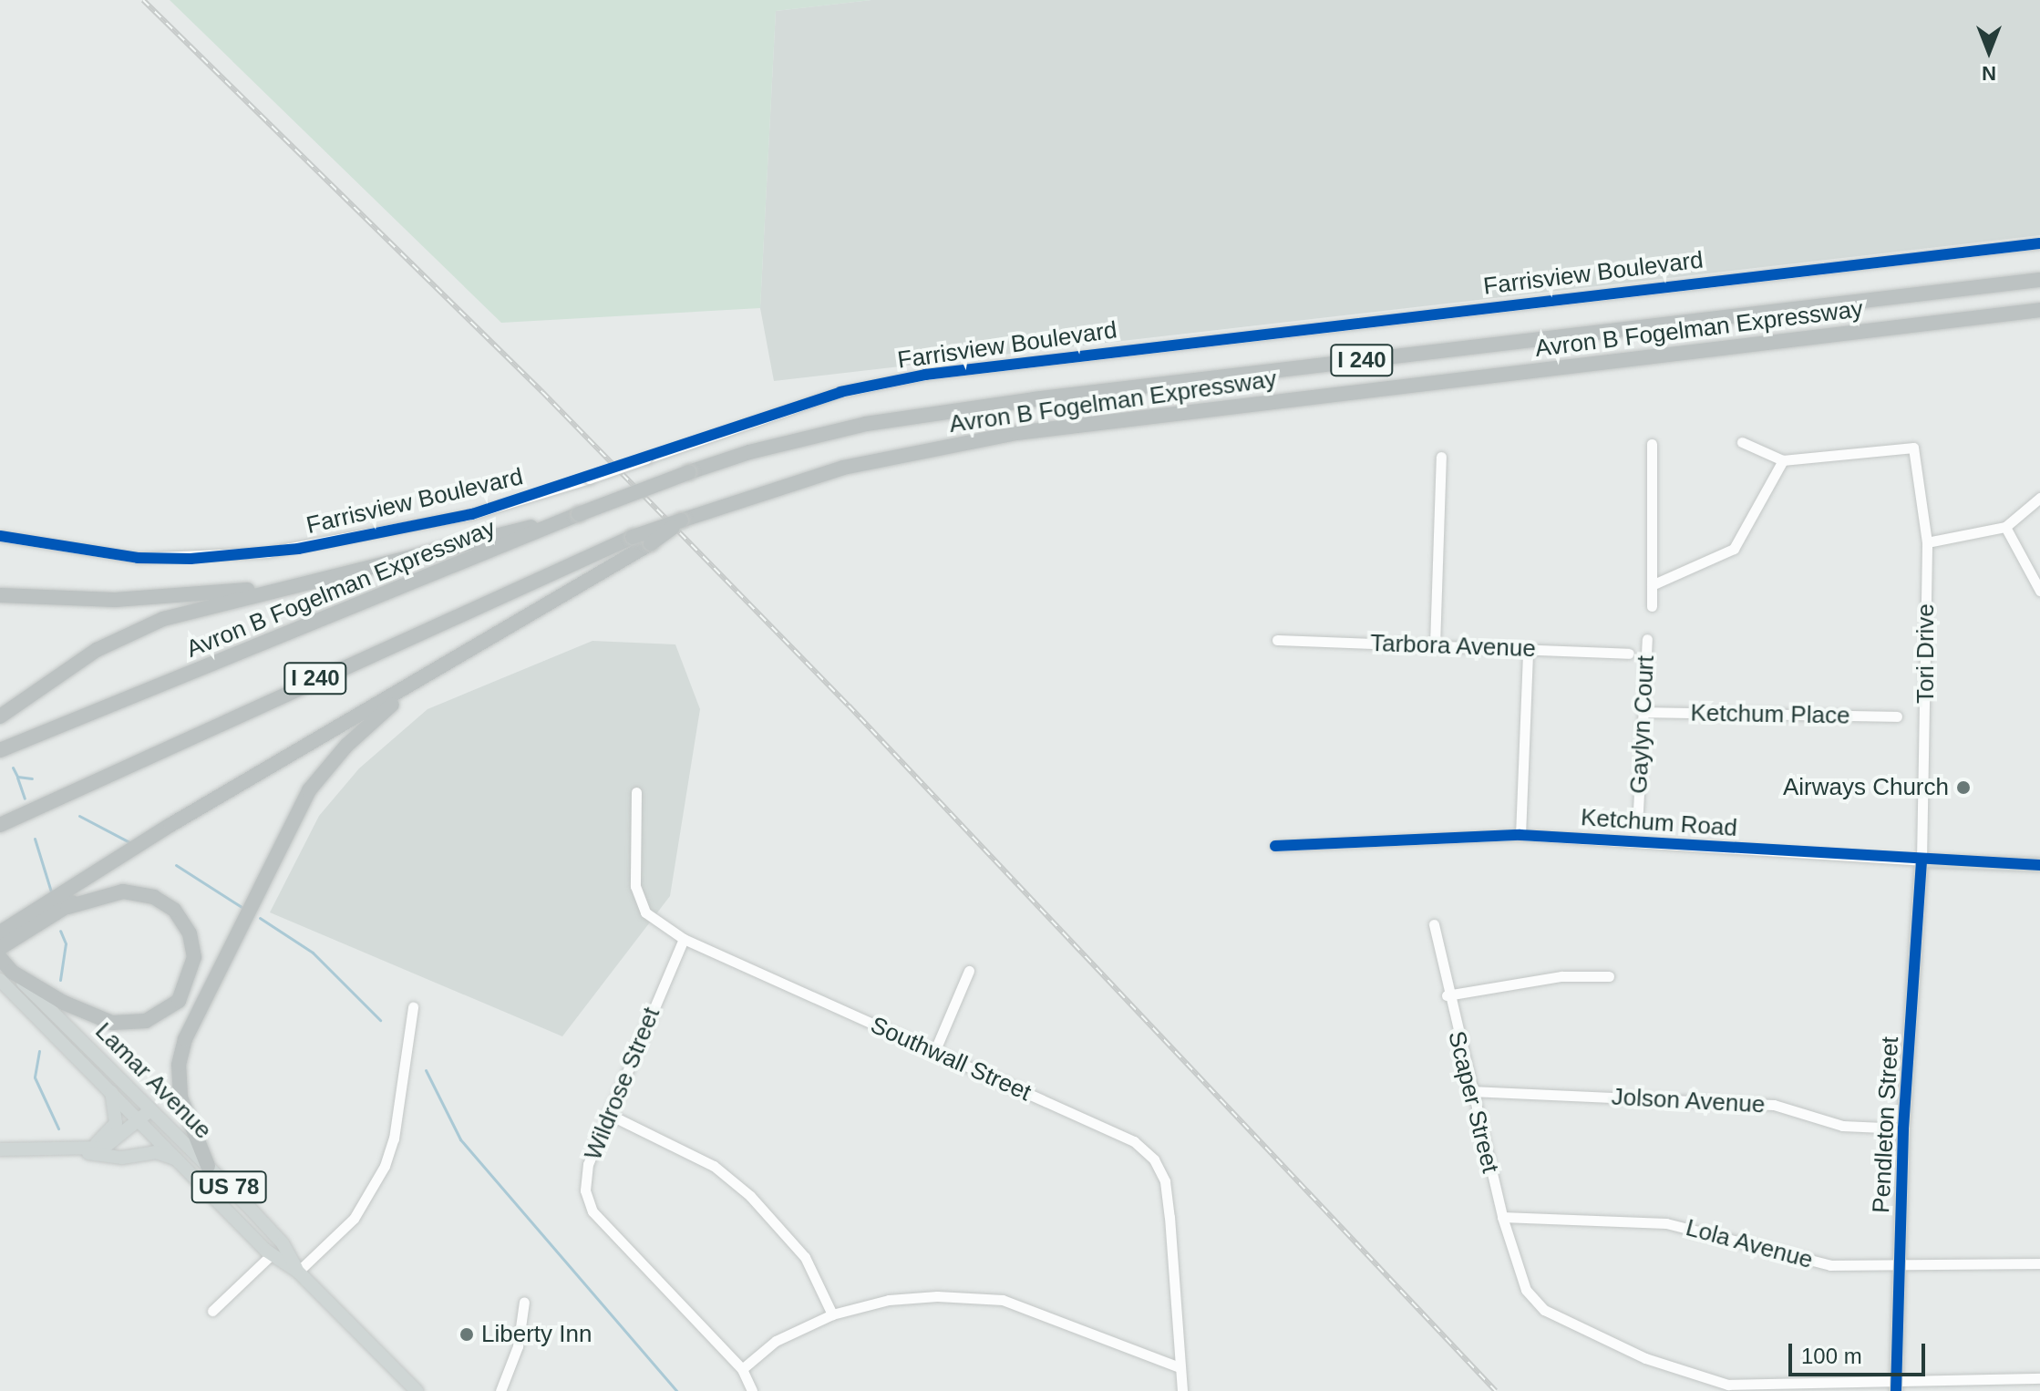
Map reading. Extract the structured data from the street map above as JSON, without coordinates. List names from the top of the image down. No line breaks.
{"streets":{"highway":["Avron B Fogelman Expressway","I 240","Lamar Avenue","US 78"],"main road":["Ketchum Road","Pendleton Street"],"street":["Farrisview Boulevard","Tarbora Avenue","Tori Drive","Ketchum Place","Gaylyn Court","Southwall Street","Wildrose Street","Jolson Avenue","Scaper Street","Lola Avenue"]},"crossings":[["Tori Drive","Ketchum Road"],["Tori Drive","Pendleton Street"],["Ketchum Place","Gaylyn Court"],["Ketchum Road","Pendleton Street"],["Southwall Street","Wildrose Street"],["Jolson Avenue","Scaper Street"],["Jolson Avenue","Pendleton Street"],["Scaper Street","Pendleton Street"],["Scaper Street","Lola Avenue"],["Pendleton Street","Lola Avenue"]],"places":["Airways Church","Liberty Inn"],"scale_bar":"100 m","north":"bottom"}
